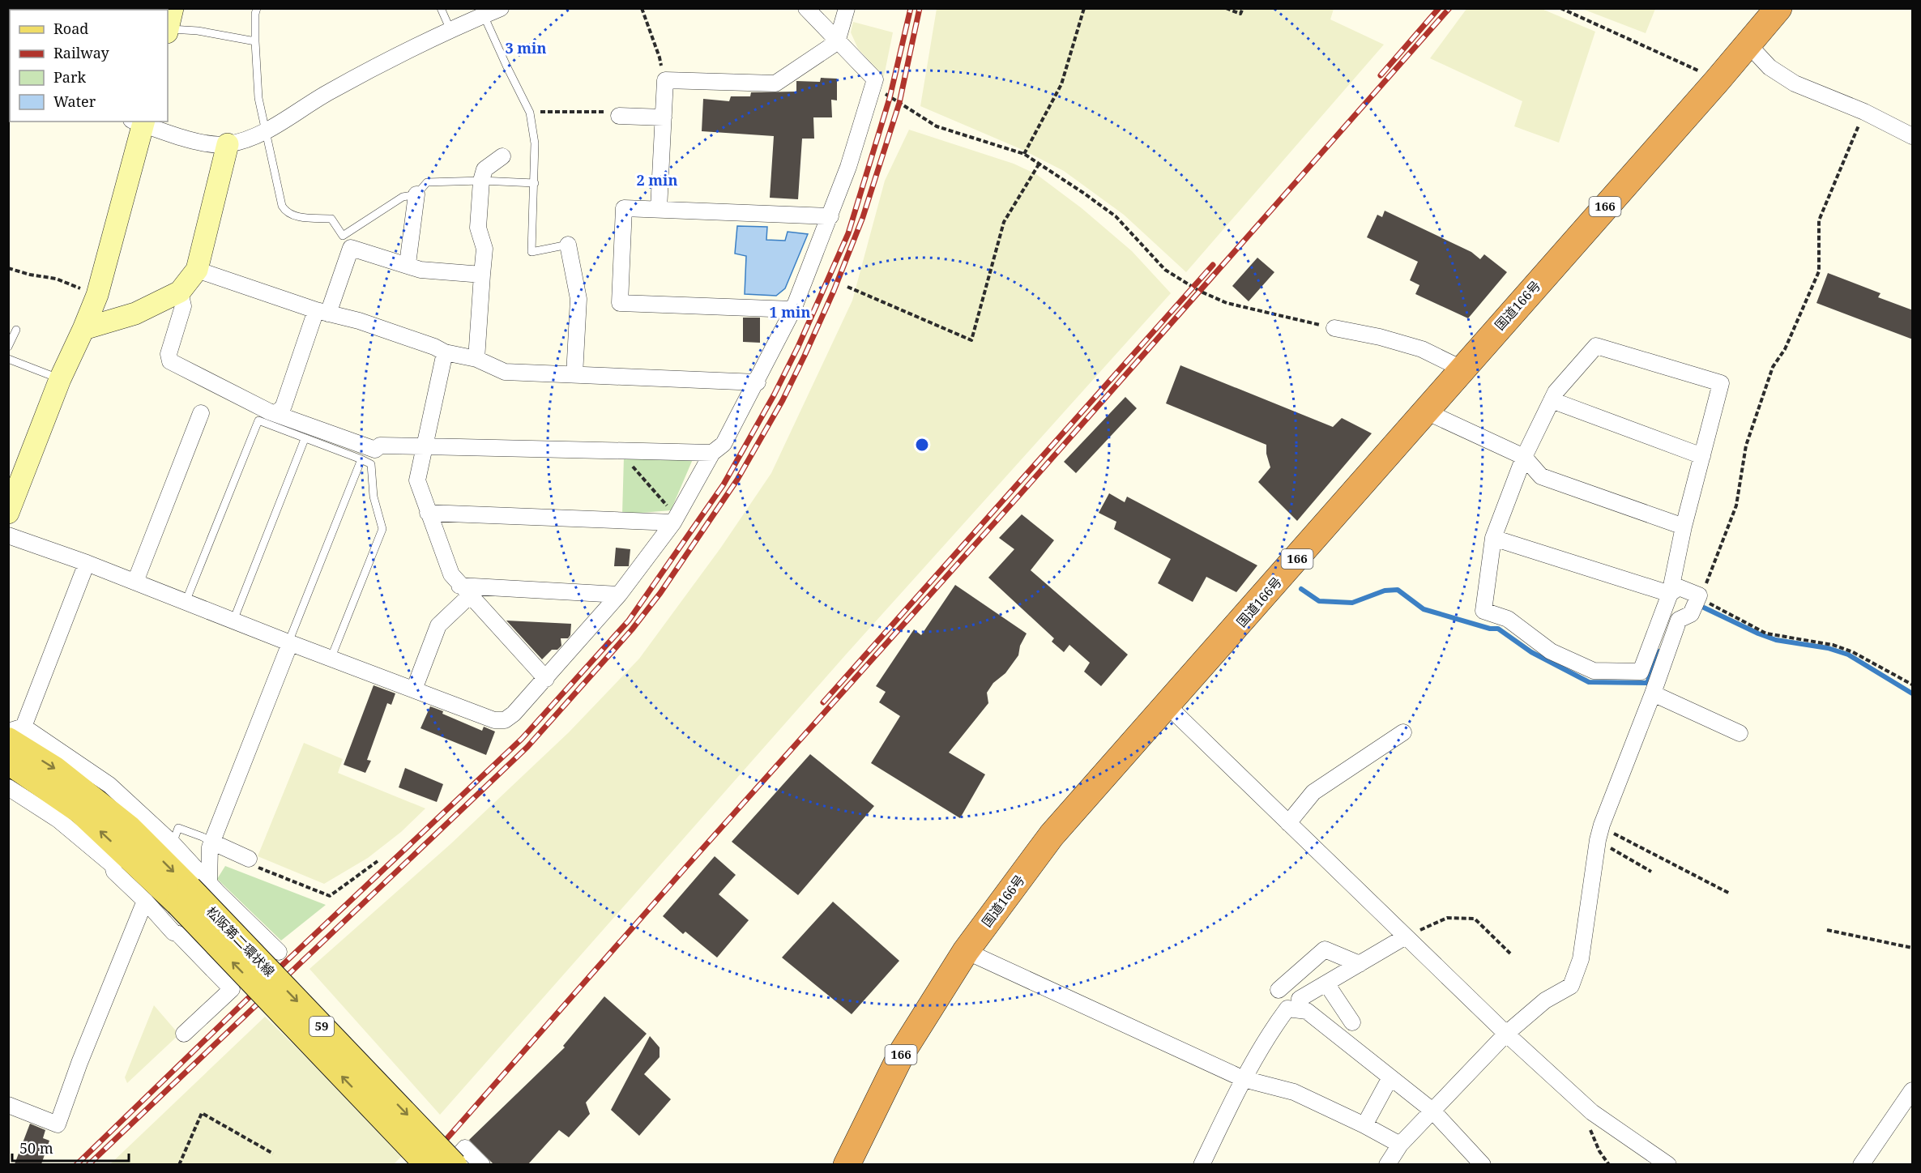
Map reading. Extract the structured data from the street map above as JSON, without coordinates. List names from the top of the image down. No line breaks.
{"streets":{"highway":["166","国道166号"],"main road":["松阪第二環状線","59"]},"legend":["Road","Railway","Park","Water"],"scale_bar":"50 m","rings":["3 min","2 min","1 min"]}
